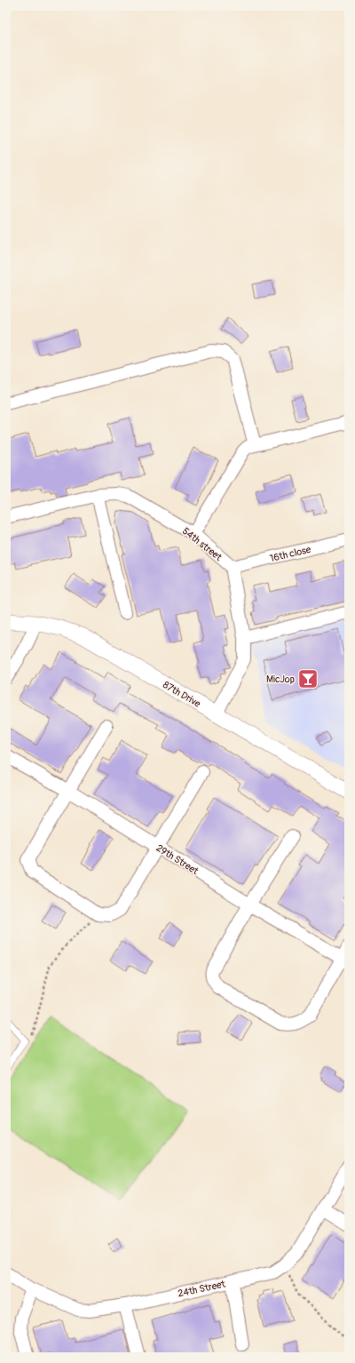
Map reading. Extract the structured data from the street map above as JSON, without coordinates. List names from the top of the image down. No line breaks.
{"streets":{"street":["54th street","16th close","87th Drive","29th Street","24th Street"]},"crossings":[["54th street","16th close"],["54th street","87th Drive"]],"places":{"bar":["MicJop"]}}
